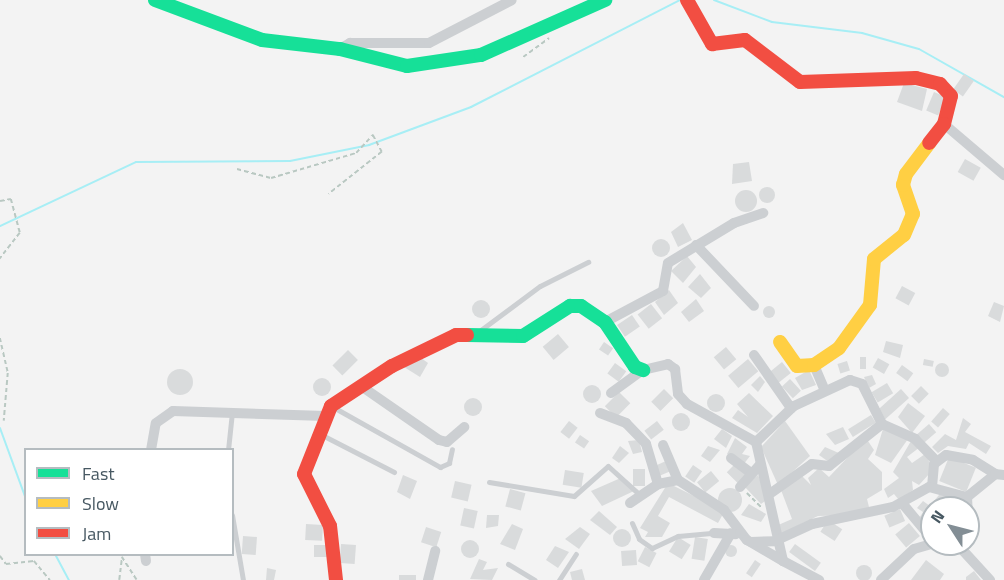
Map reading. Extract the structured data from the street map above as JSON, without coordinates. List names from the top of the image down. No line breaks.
{"legend":["Fast","Slow","Jam"],"north":"top left"}
